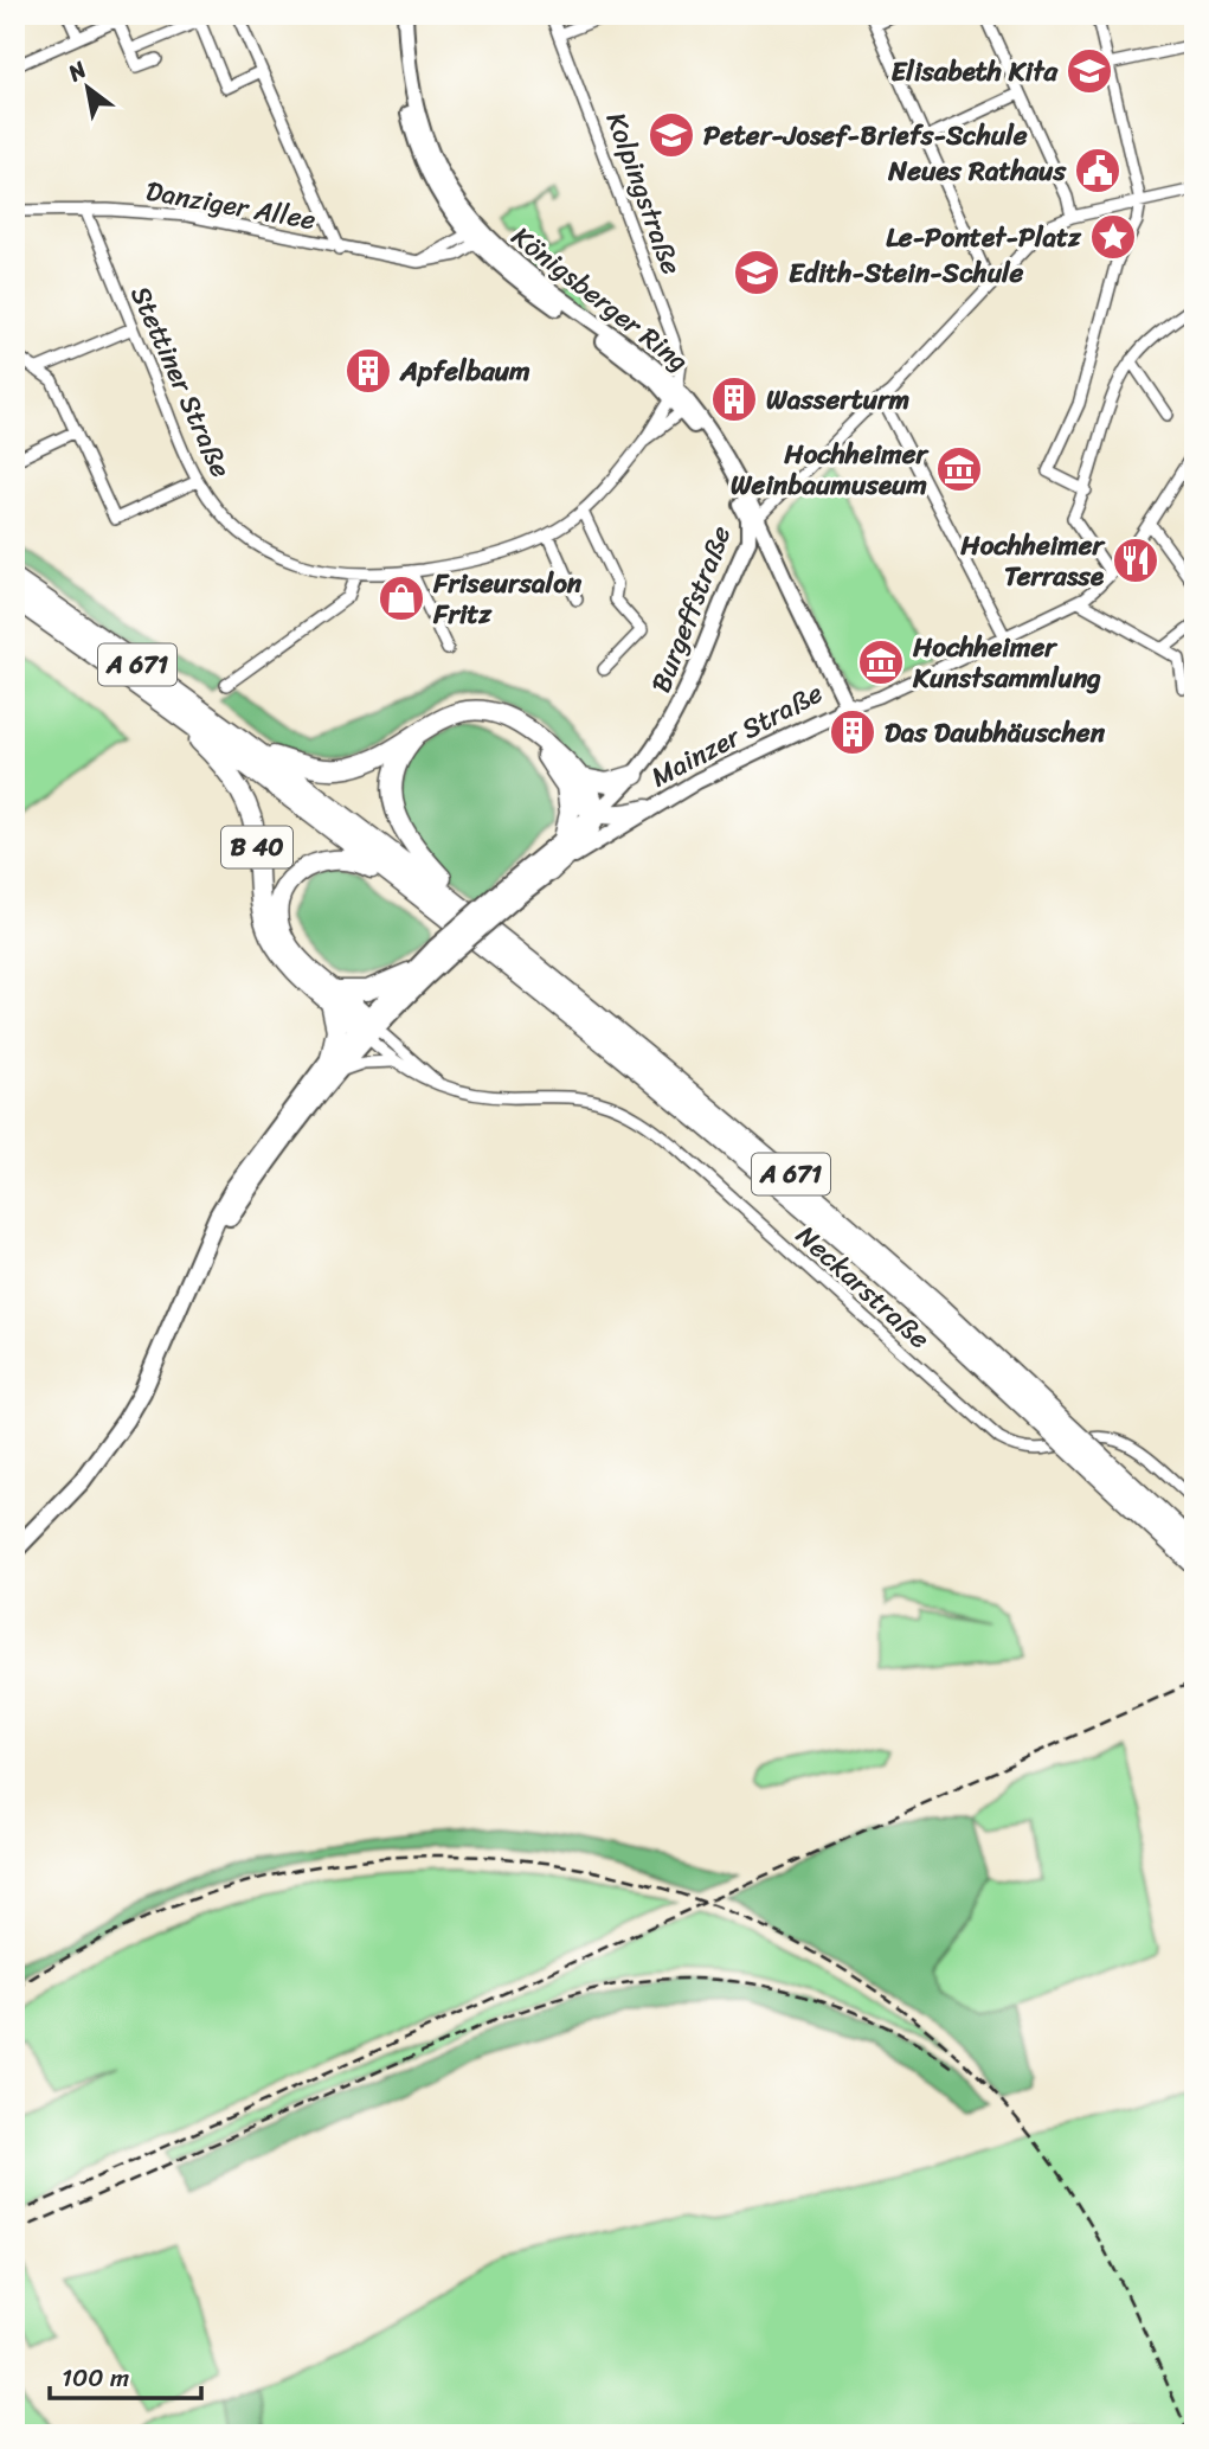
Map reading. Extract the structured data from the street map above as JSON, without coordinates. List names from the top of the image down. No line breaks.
{"streets":{"highway":["A 671","B 40"],"main road":["Königsberger Ring","Burgeffstraße","Mainzer Straße"],"street":["Kolpingstraße","Danziger Allee","Stettiner Straße","Neckarstraße"]},"crossings":[["Kolpingstraße","Königsberger Ring"],["Kolpingstraße","Stettiner Straße"],["Danziger Allee","Königsberger Ring"],["Danziger Allee","Stettiner Straße"],["Königsberger Ring","Stettiner Straße"],["Königsberger Ring","Burgeffstraße"],["Königsberger Ring","Mainzer Straße"],["A 671","B 40"]],"places":{"school or university":["Elisabeth Kita","Peter-Josef-Briefs-Schule","Edith-Stein-Schule"],"public building":["Neues Rathaus"],"place":["Le-Pontet-Platz"],"building":["Apfelbaum","Wasserturm","Das Daubhäuschen"],"museum":["Hochheimer Weinbaumuseum","Hochheimer Kunstsammlung"],"restaurant":["Hochheimer Terrasse"],"shop":["Friseursalon Fritz"]},"scale_bar":"100 m","north":"top left"}
